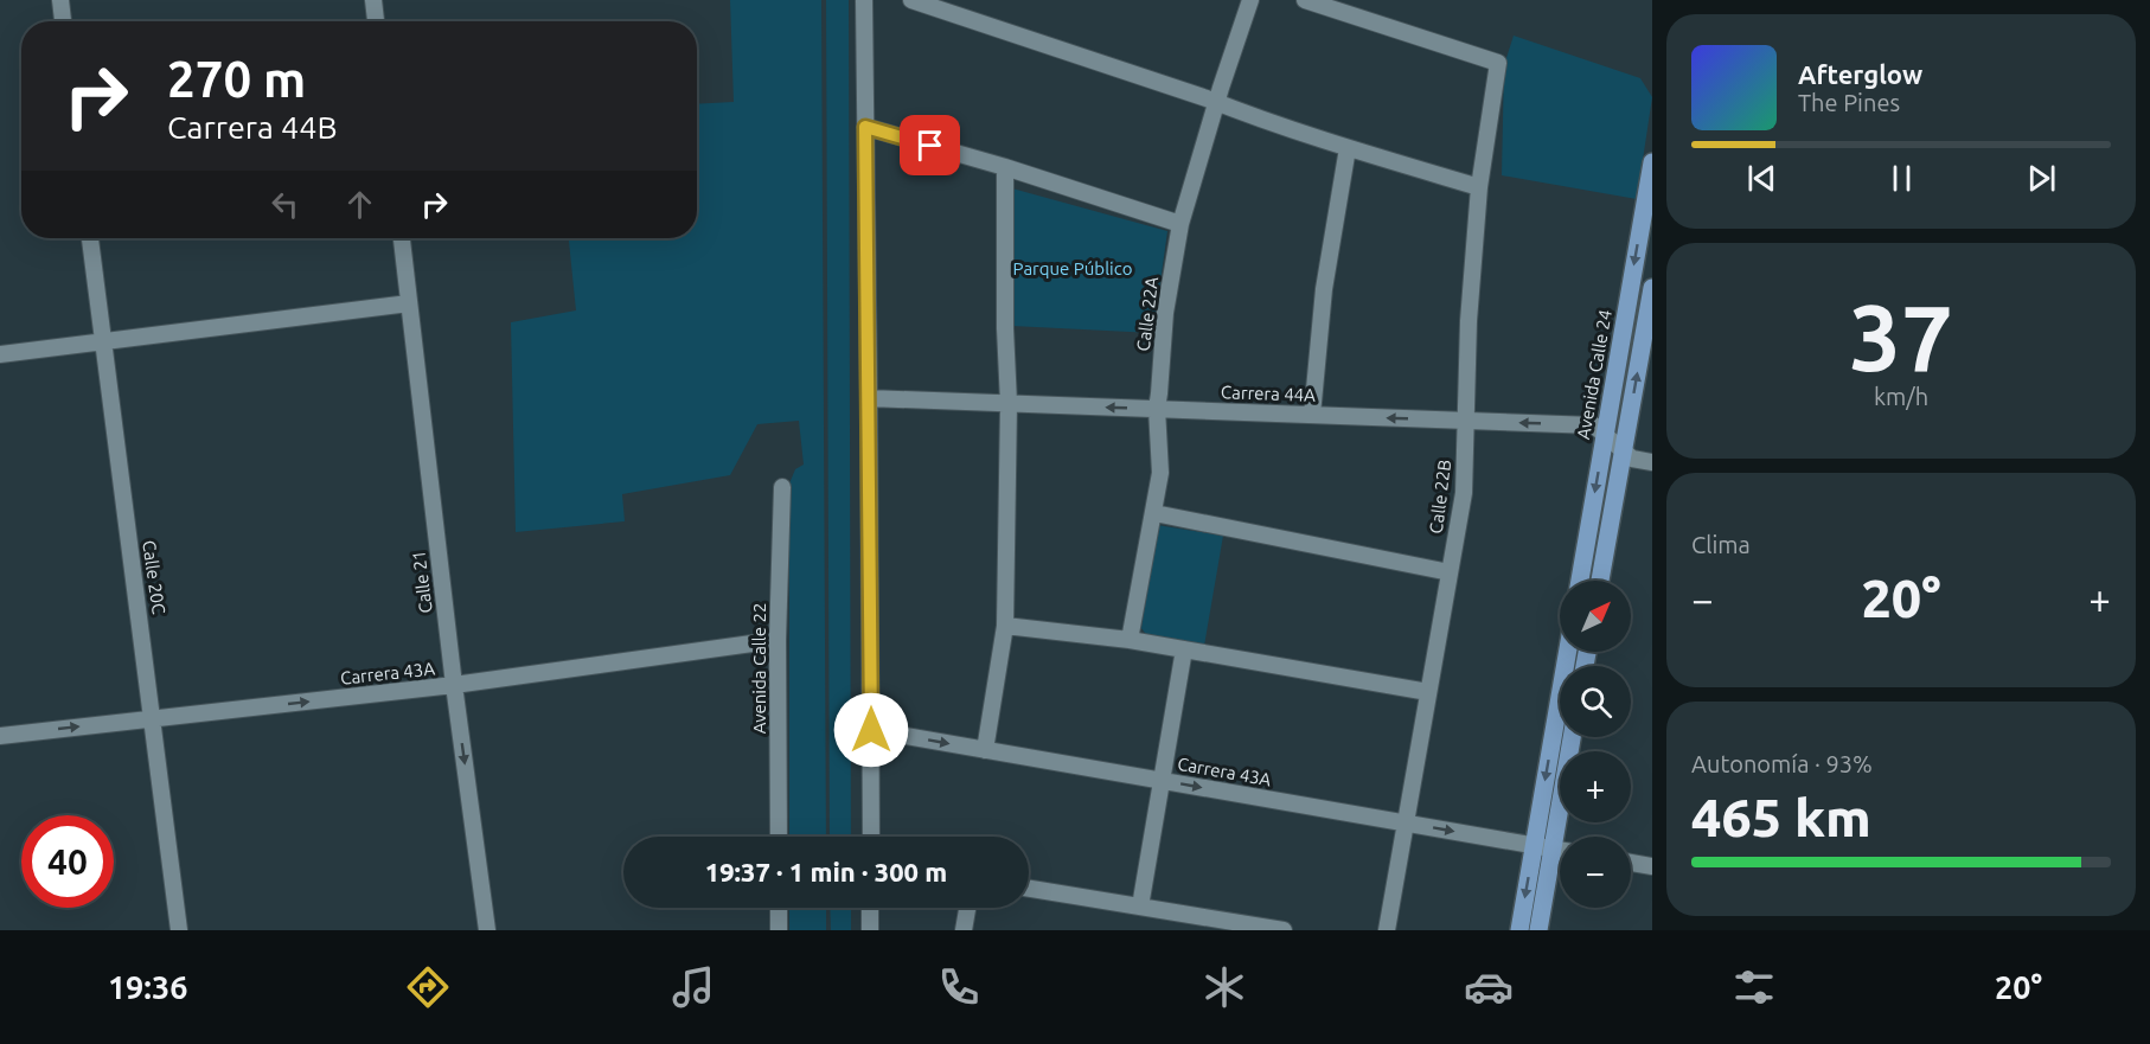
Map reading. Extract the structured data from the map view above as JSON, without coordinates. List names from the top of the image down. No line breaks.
{"streets":{"main road":["Avenida Calle 24"],"street":["Calle 22A","Carrera 44A","Calle 22B","Calle 20C","Calle 21","Avenida Calle 22","Carrera 43A"]},"crossings":[["Calle 22A","Carrera 44A"],["Avenida Calle 24","Carrera 44A"],["Carrera 44A","Calle 22B"],["Calle 22B","Carrera 43A"],["Calle 20C","Carrera 43A"],["Calle 21","Carrera 43A"],["Avenida Calle 22","Carrera 43A"]],"one_way":["Carrera 44A","Calle 21"],"parks":["Parque Público"],"north":"top right","page":{"turn":["270 m","Carrera 44B"],"song":["Afterglow","The Pines"],"tile":[["37","km/h"],"Clima",["Autonomía · 93%","465 km"]],"heat":["−","20°","+"],"map_buttons":["+","−"],"limit":"40","trip":"19:37 · 1 min · 300 m","tabs":["19:36","20°"]}}
